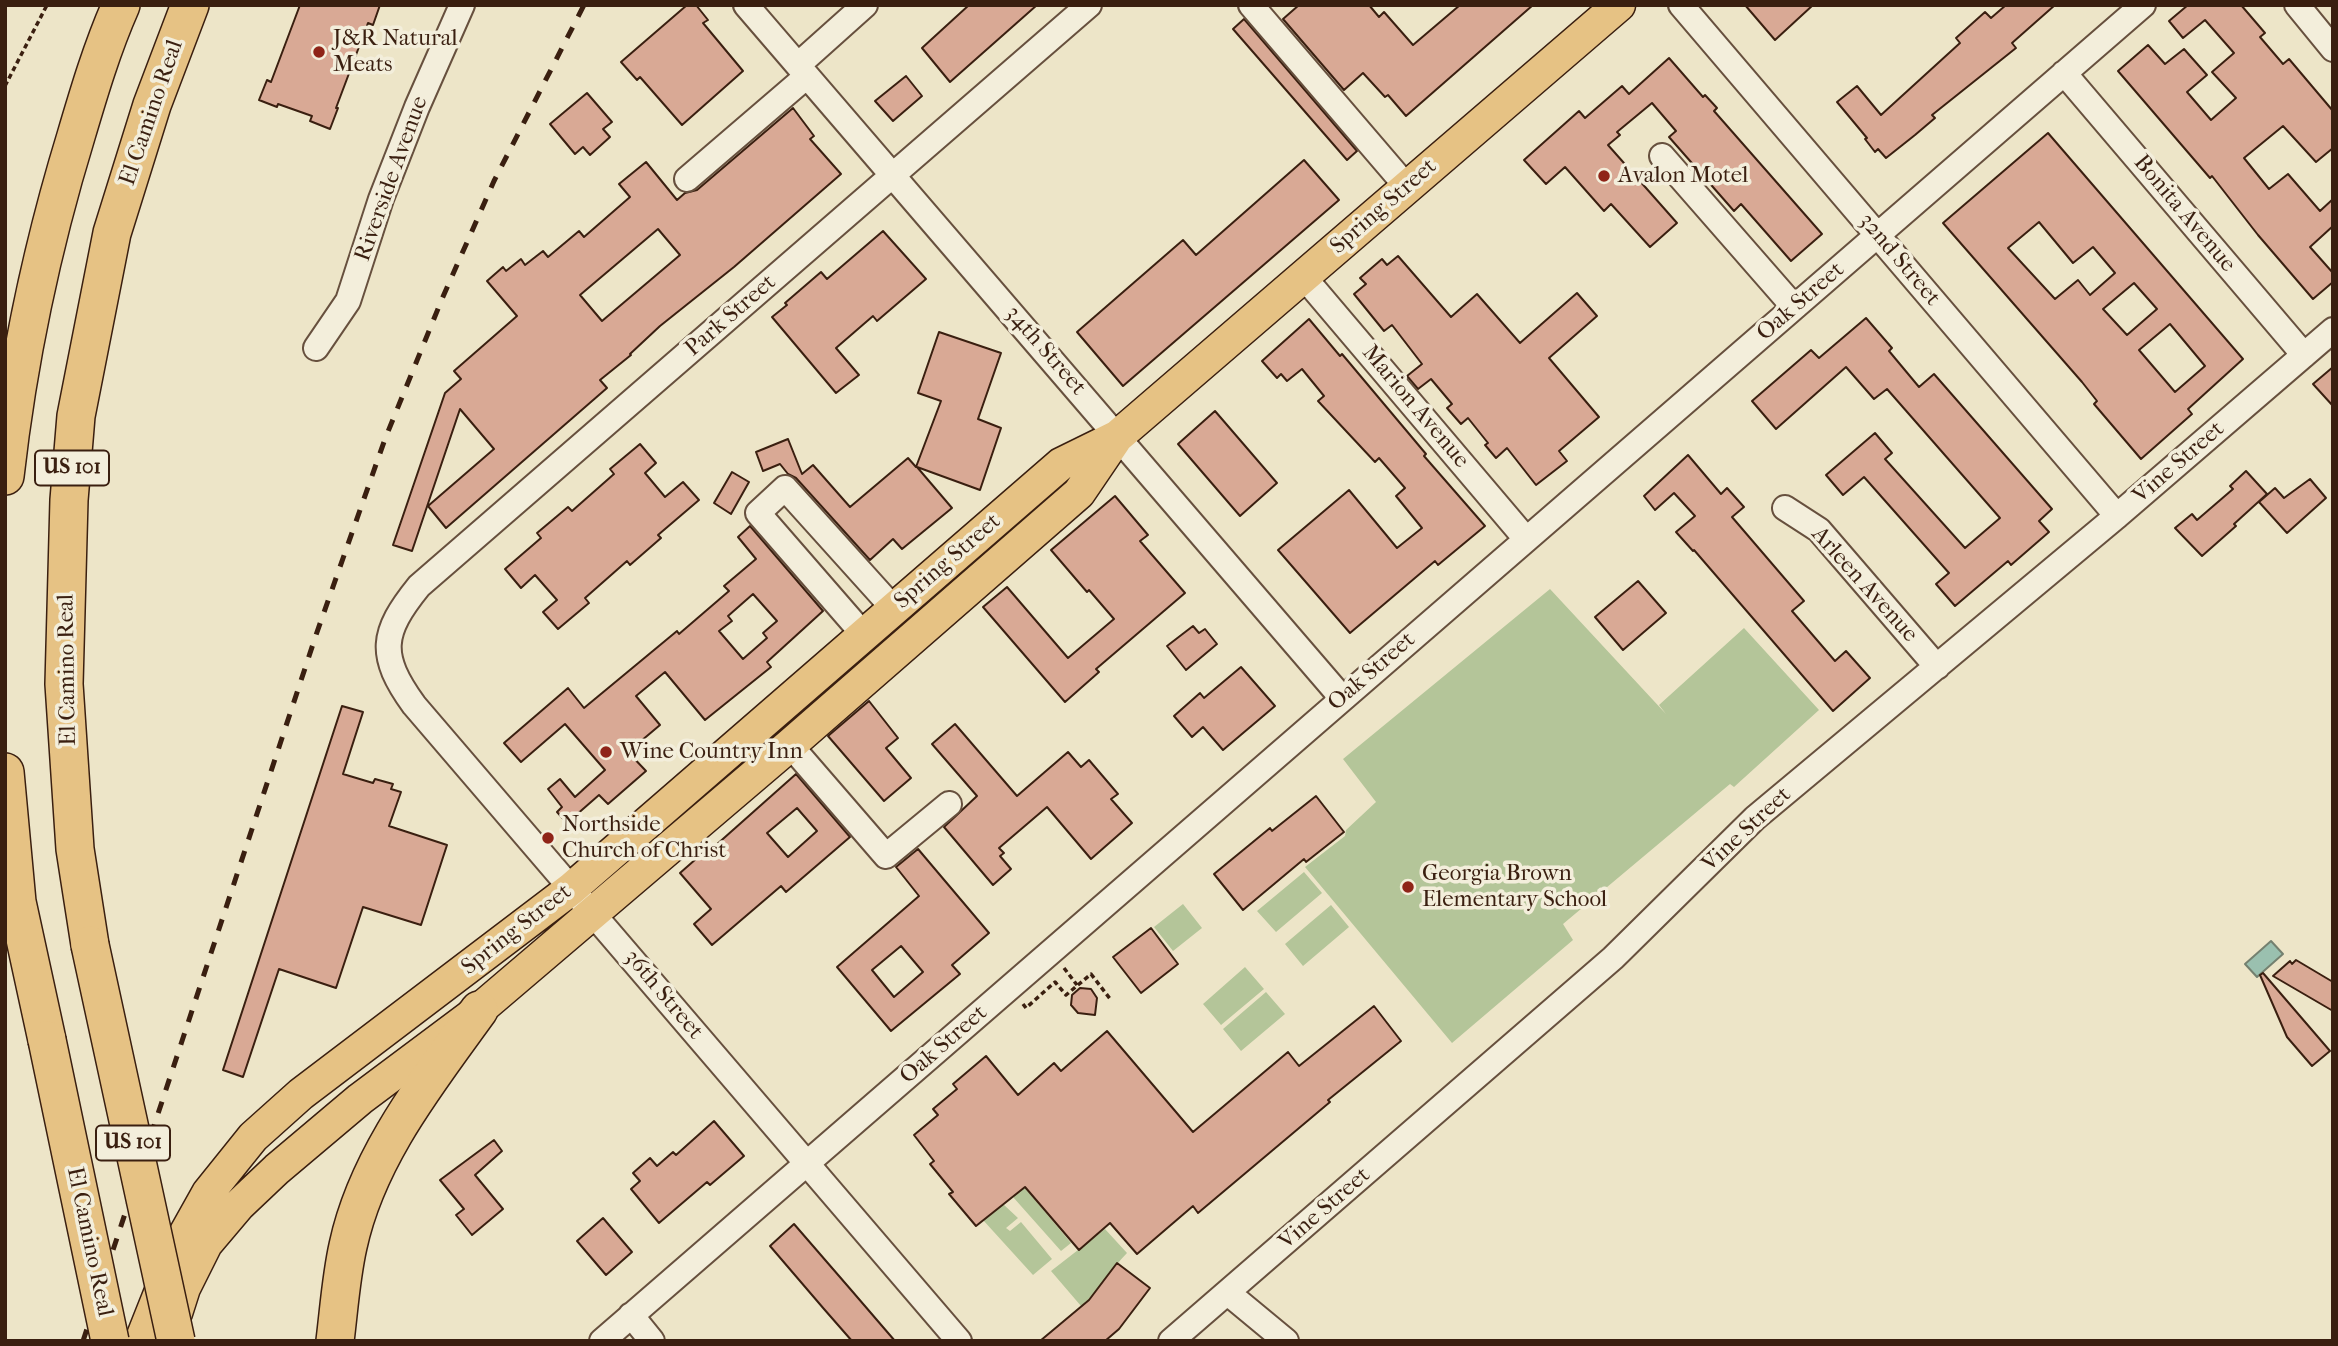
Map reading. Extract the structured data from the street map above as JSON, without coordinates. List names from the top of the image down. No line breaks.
{"streets":{"highway":["El Camino Real","US 101"],"main road":["Spring Street"],"street":["Riverside Avenue","Bonita Avenue","32nd Street","Oak Street","Park Street","34th Street","Marion Avenue","Vine Street","Arleen Avenue","36th Street"]},"crossings":[["Spring Street","34th Street"],["Spring Street","Marion Avenue"],["Spring Street","36th Street"],["Bonita Avenue","Oak Street"],["Bonita Avenue","Vine Street"],["32nd Street","Oak Street"],["32nd Street","Vine Street"],["Oak Street","34th Street"],["Oak Street","Marion Avenue"],["Oak Street","36th Street"],["Park Street","34th Street"],["Park Street","36th Street"],["Vine Street","Arleen Avenue"]],"places":["J&R Natural Meats","Avalon Motel","Wine Country Inn","Northside Church of Christ","Georgia Brown Elementary School"]}
